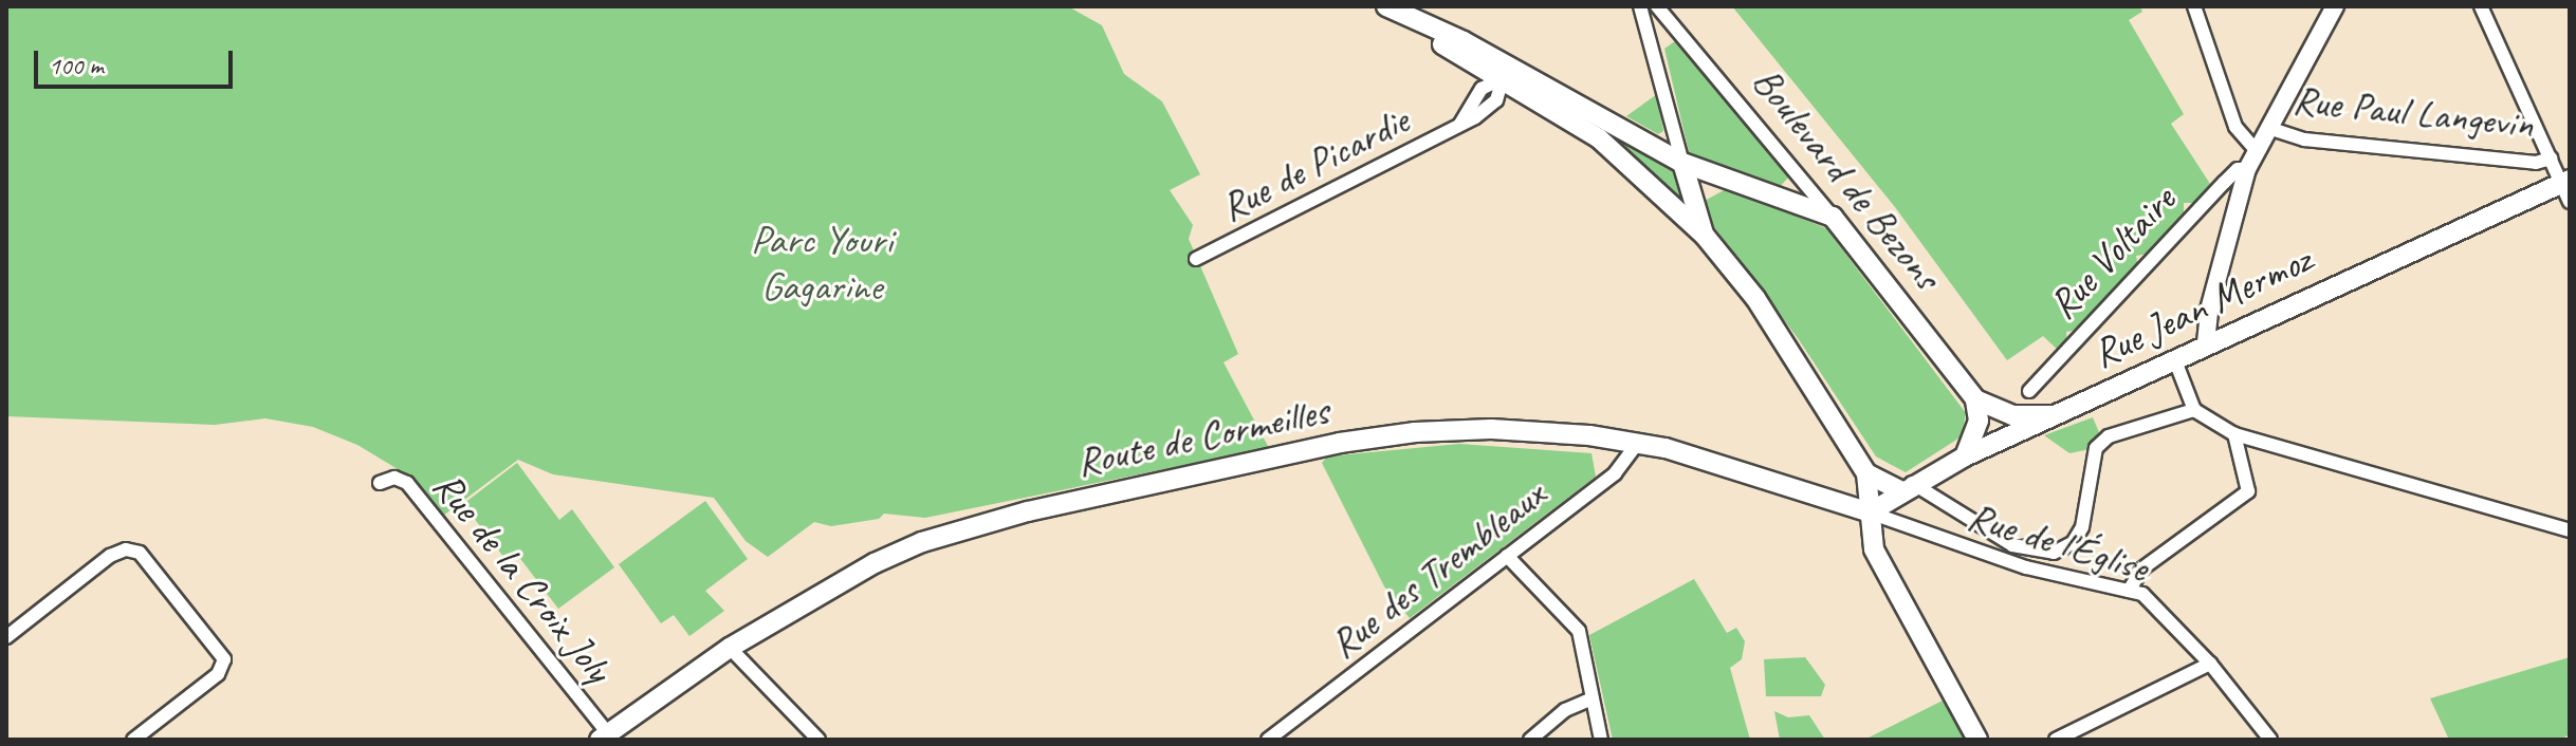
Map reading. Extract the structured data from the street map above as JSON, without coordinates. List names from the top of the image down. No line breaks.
{"streets":{"main road":["Boulevard de Bezons","Rue Jean Mermoz","Route de Cormeilles"],"street":["Rue Paul Langevin","Rue de Picardie","Rue Voltaire","Rue de l'Église","Rue des Trembleaux","Rue de la Croix Joly"]},"crossings":[["Boulevard de Bezons","Rue Jean Mermoz"],["Rue Jean Mermoz","Route de Cormeilles"],["Rue Jean Mermoz","Rue de l'Église"],["Route de Cormeilles","Rue de l'Église"],["Route de Cormeilles","Rue des Trembleaux"],["Route de Cormeilles","Rue de la Croix Joly"]],"parks":["Parc Youri Gagarine"],"scale_bar":"100 m"}
